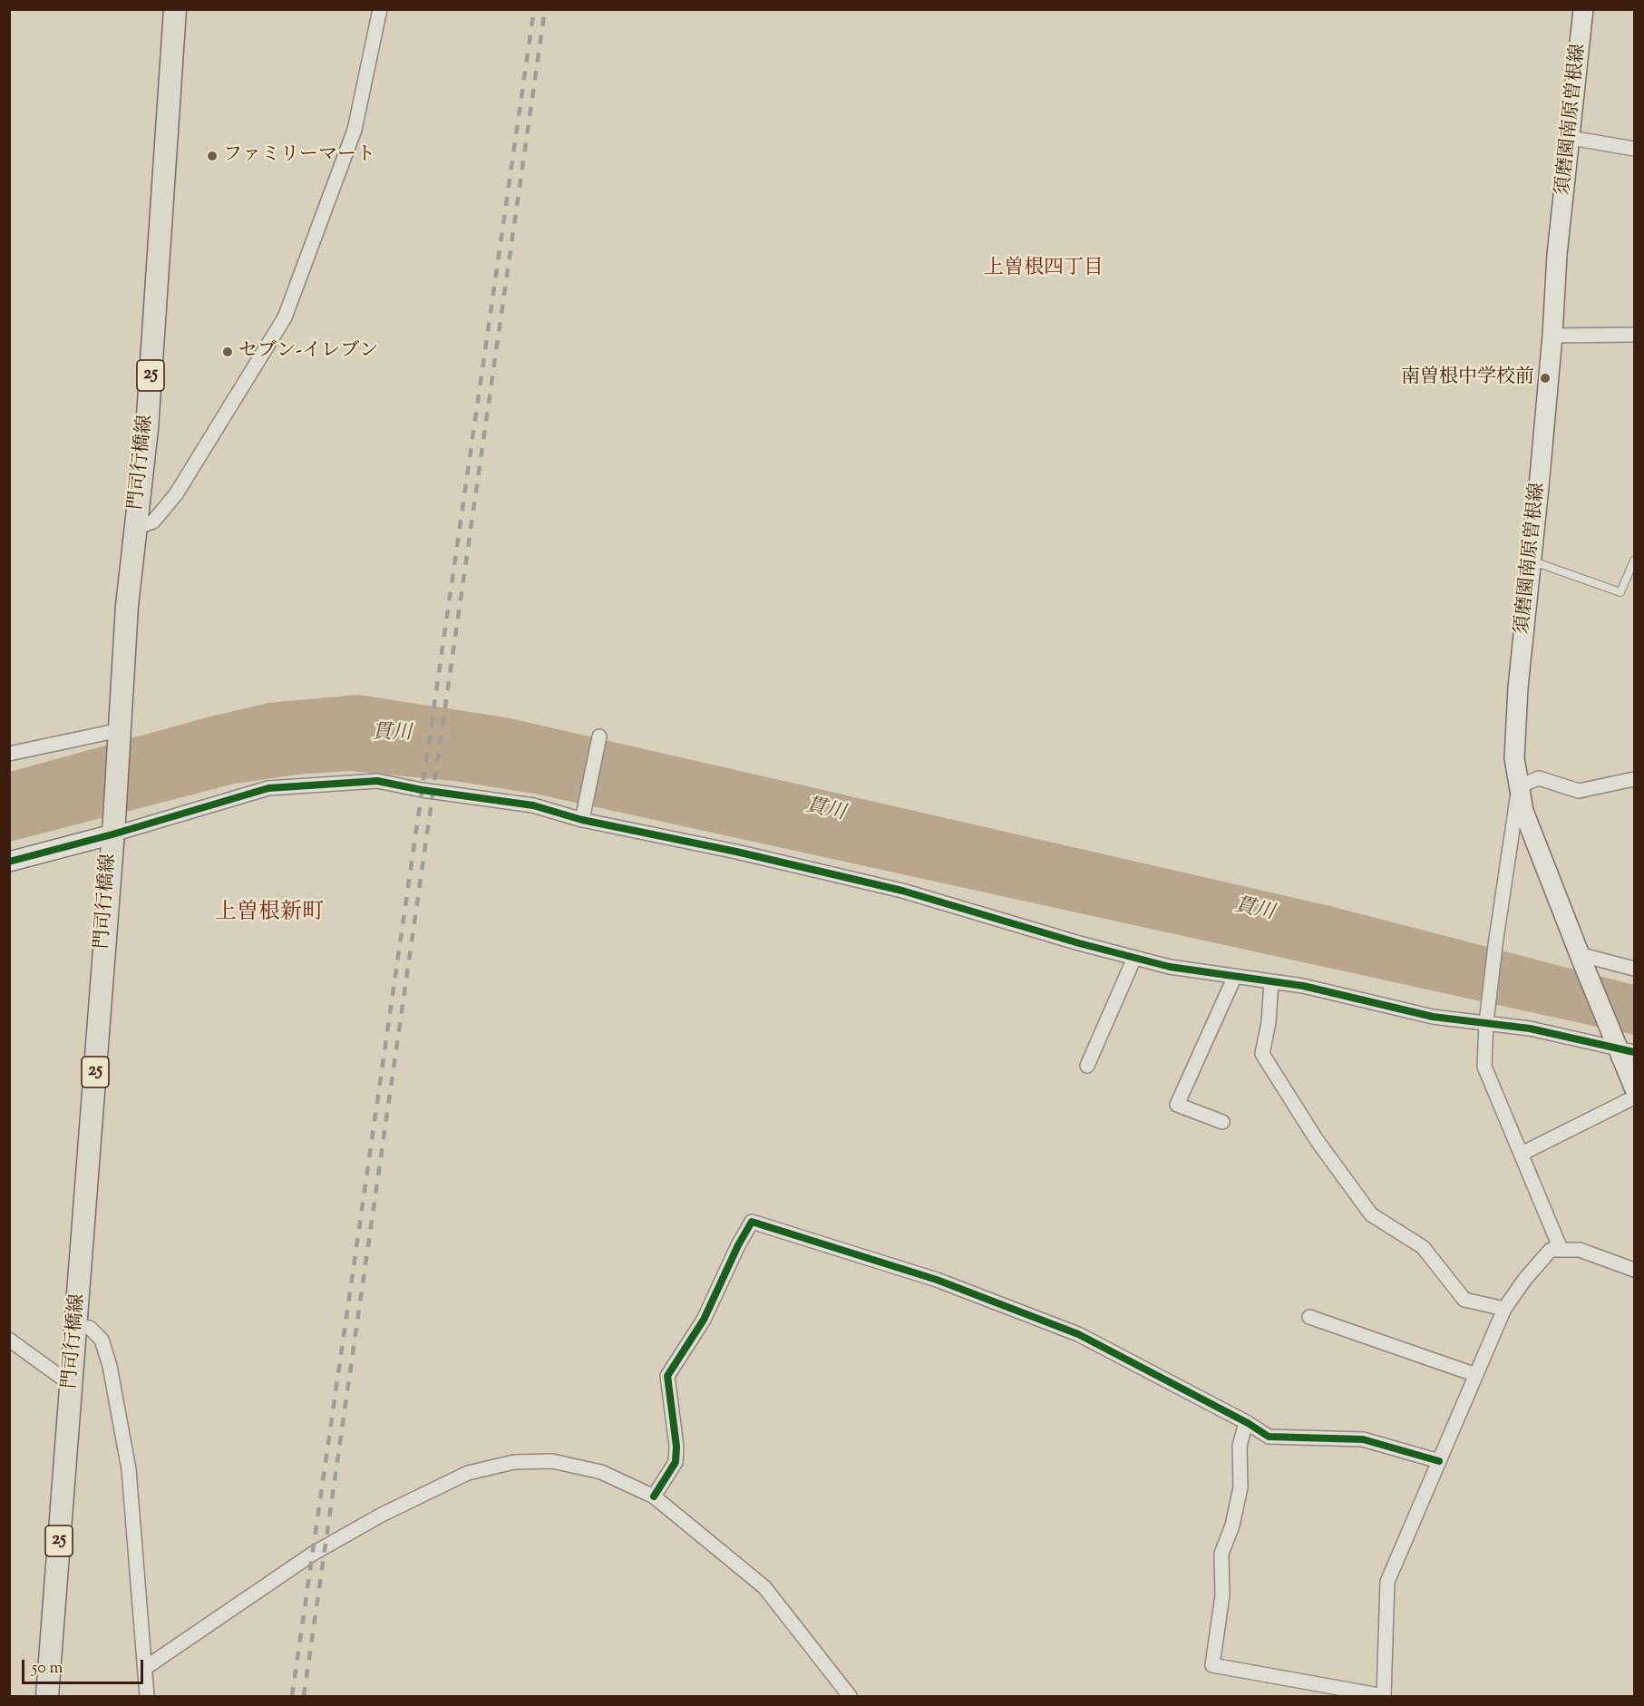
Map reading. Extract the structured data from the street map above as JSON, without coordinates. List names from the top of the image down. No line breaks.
{"streets":{"main road":["須磨園南原曽根線","25","門司行橋線"]},"districts":["上曽根四丁目","上曽根新町"],"water":["貫川"],"places":["ファミリーマート","セブン-イレブン","南曽根中学校前"],"scale_bar":"50 m"}
